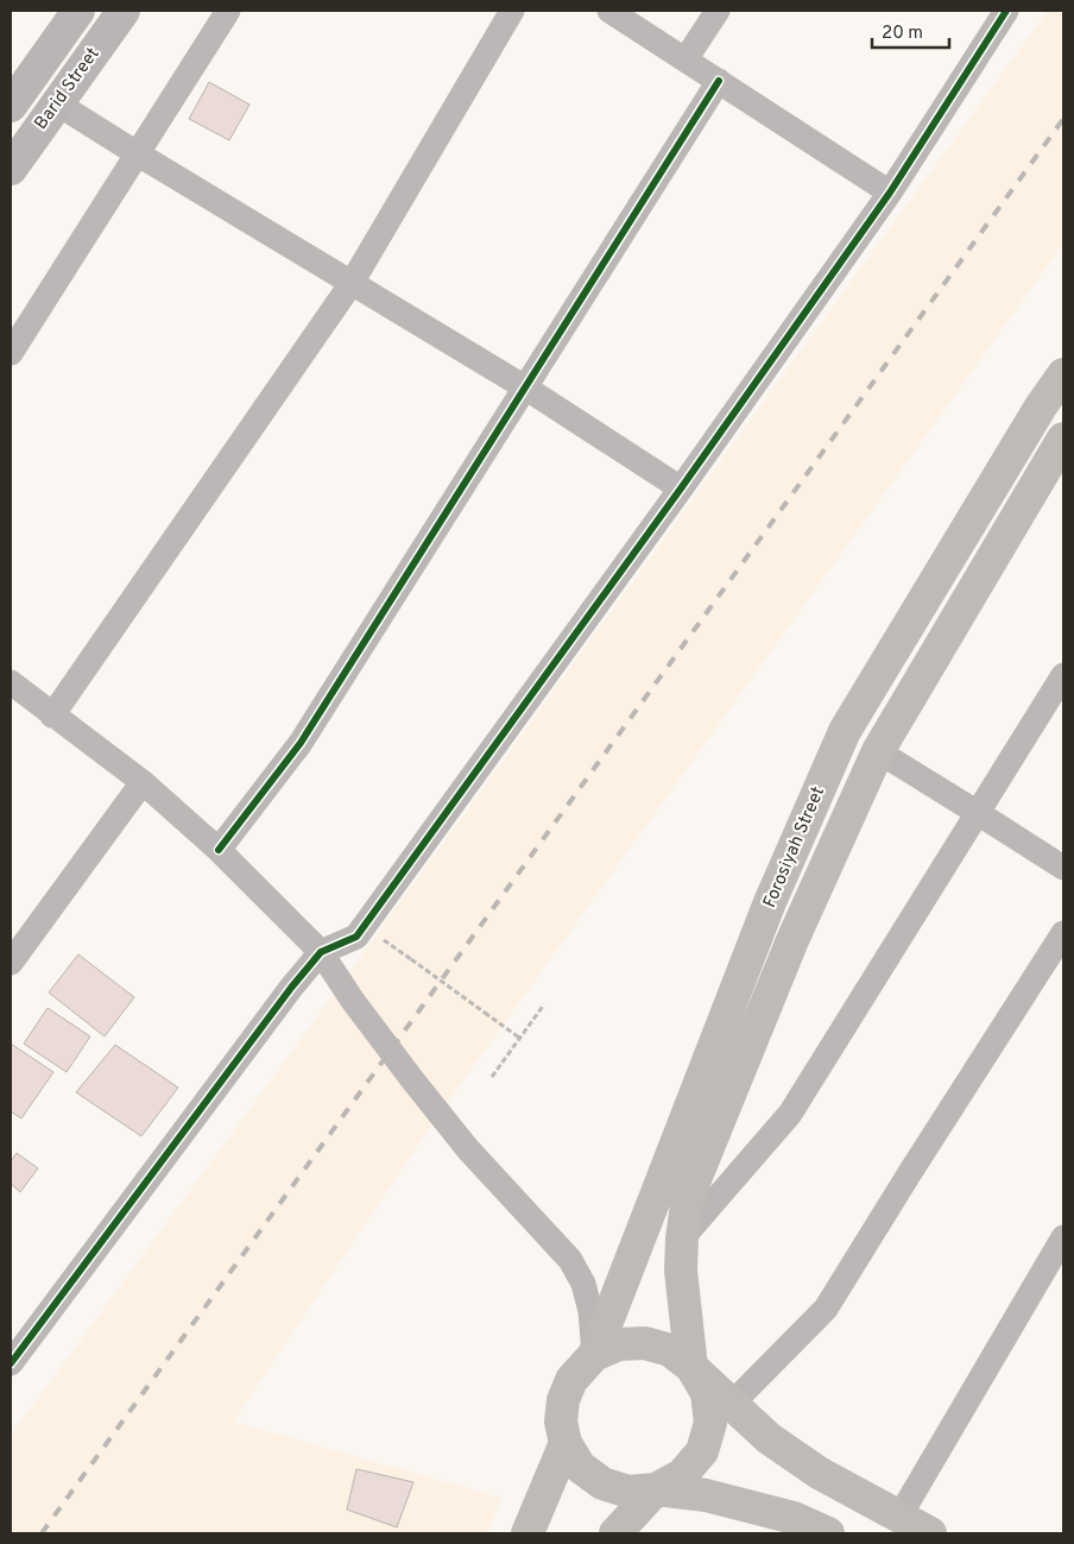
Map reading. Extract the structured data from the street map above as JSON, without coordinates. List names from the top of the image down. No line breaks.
{"streets":{"main road":["Barid Street","Forosiyah Street"]},"scale_bar":"20 m"}
